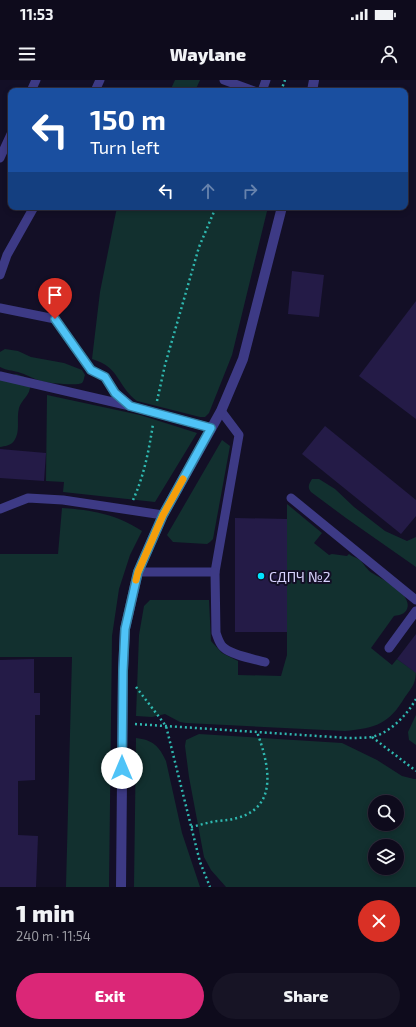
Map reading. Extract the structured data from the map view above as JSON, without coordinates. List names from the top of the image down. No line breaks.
{"places":["СДПЧ №2"],"page":{"status":"11:53","header":"Waylane","turn":["150 m","Turn left"],"heading":["1 min","240 m · 11:54"],"buttons":["Exit","Share"]}}
